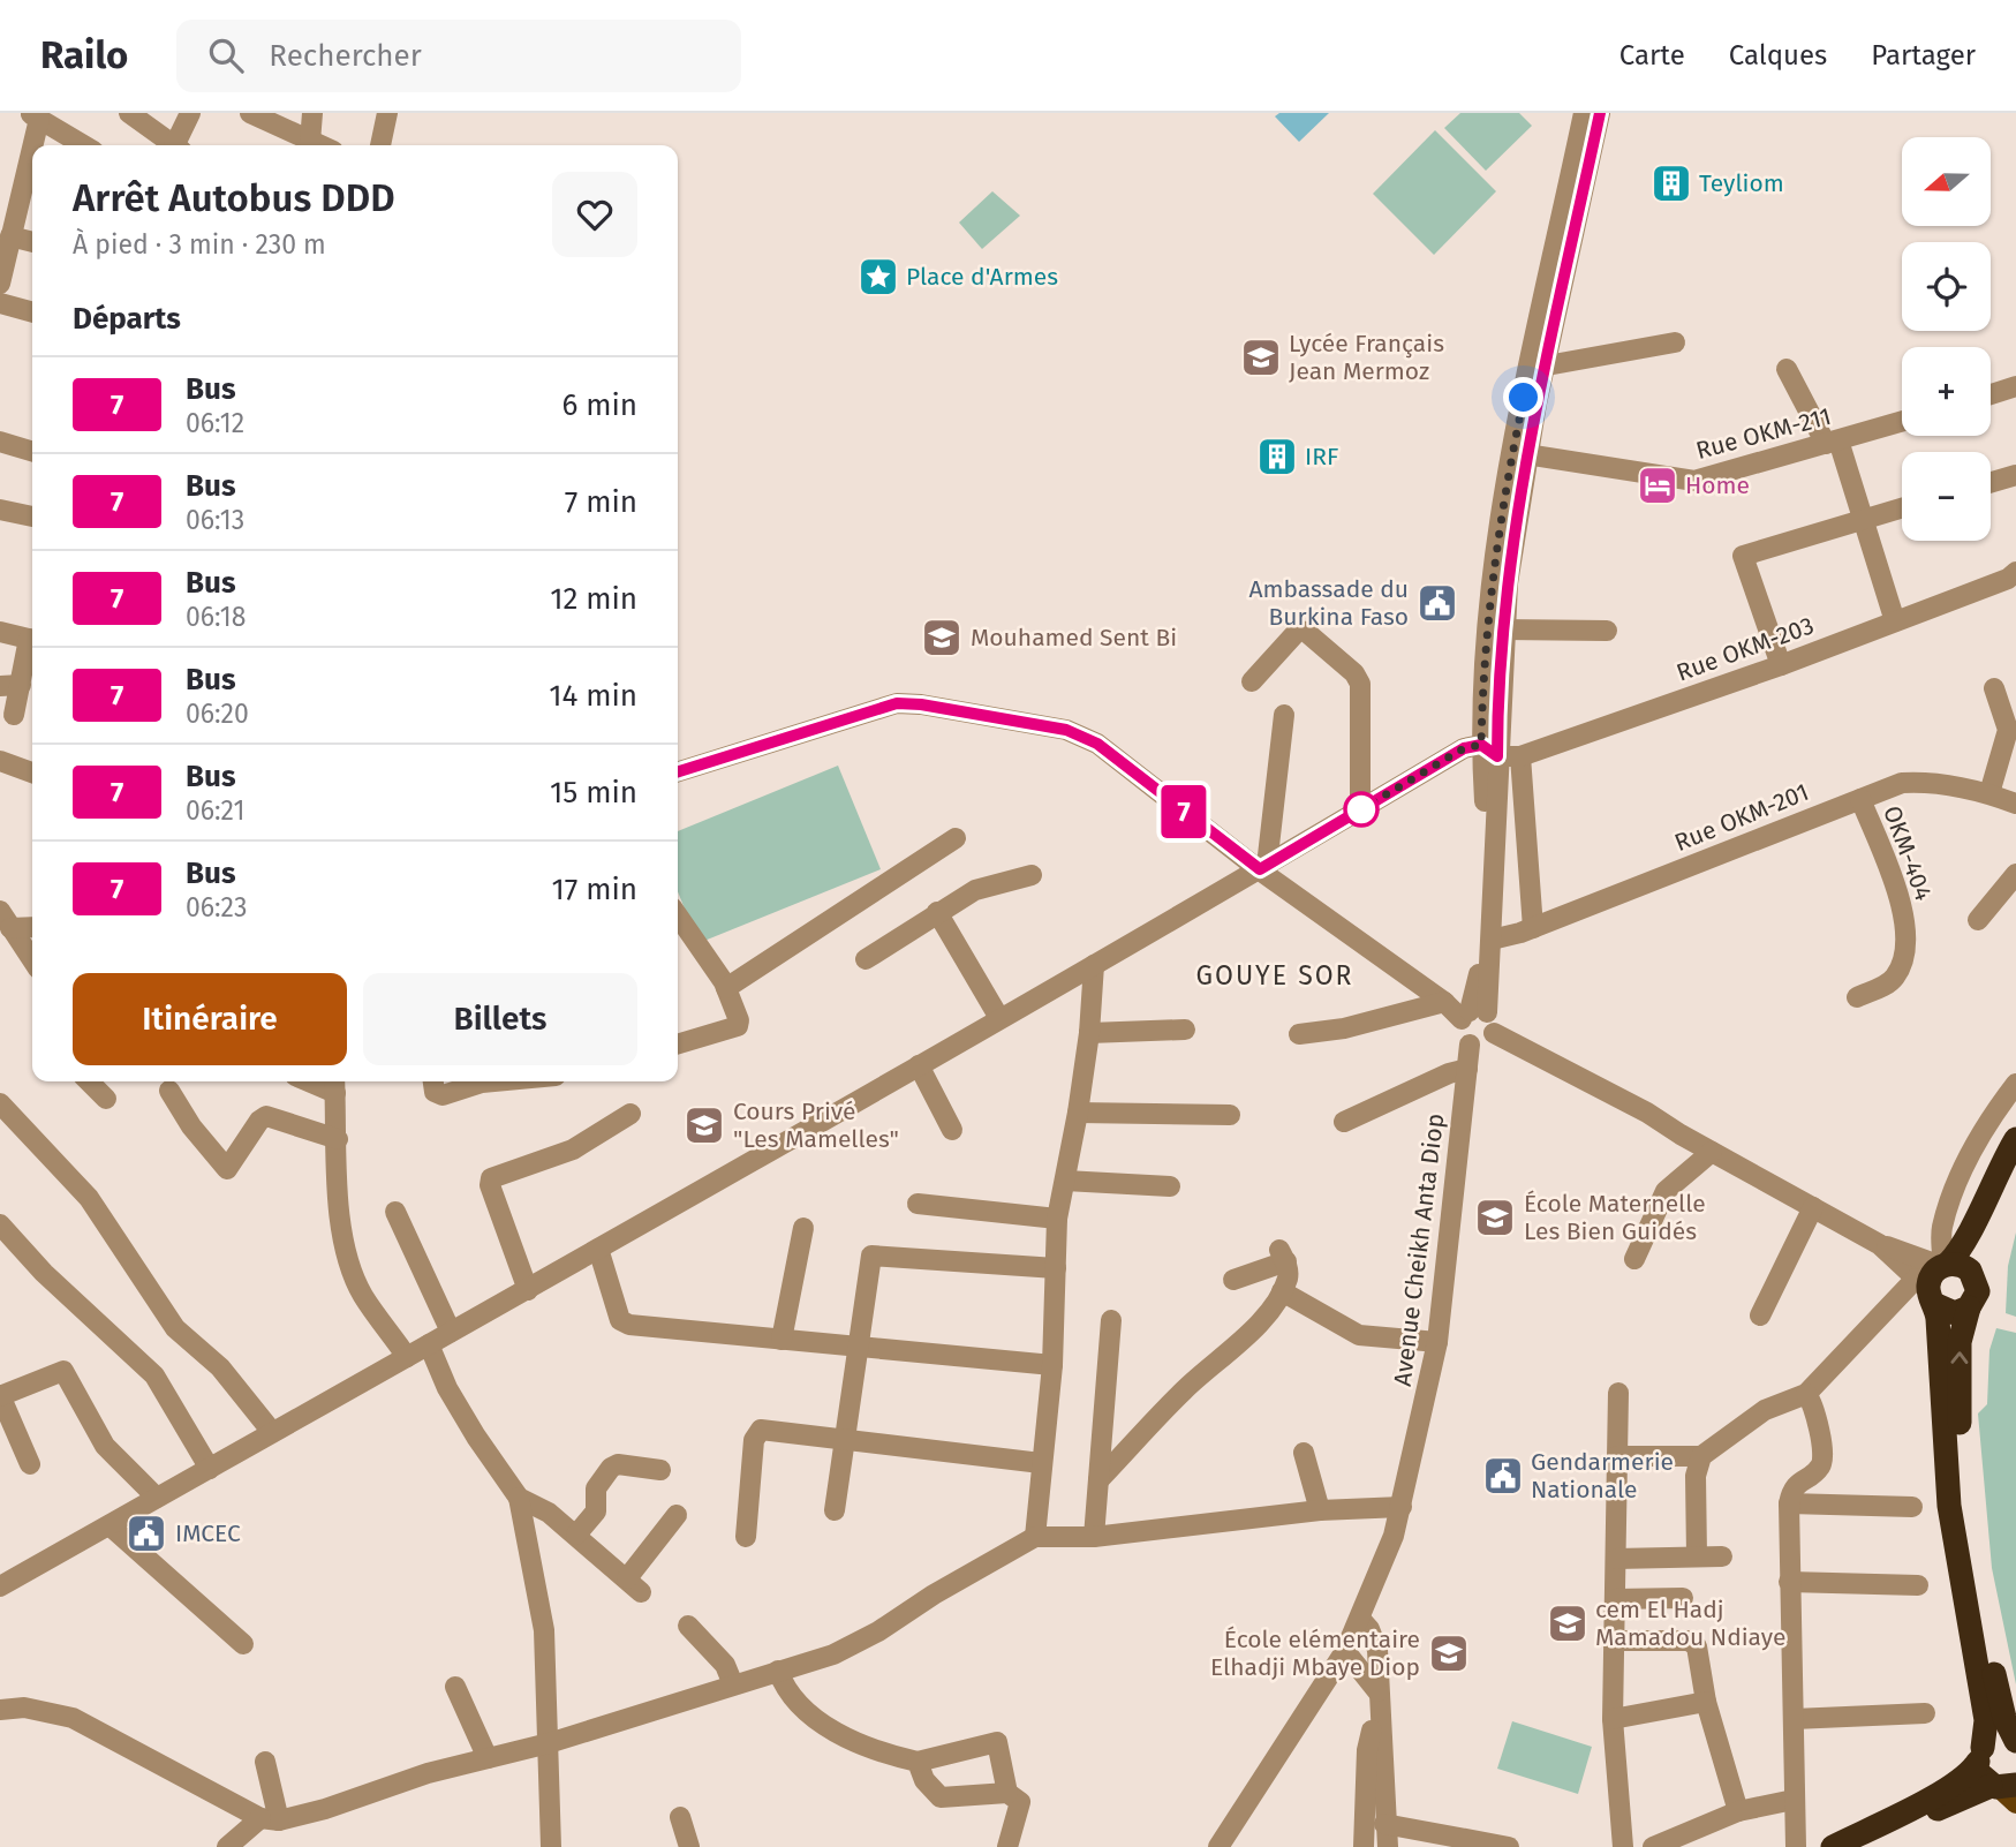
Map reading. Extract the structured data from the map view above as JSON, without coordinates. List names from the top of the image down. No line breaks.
{"streets":{"street":["Rue OKM-211","Rue OKM-203","Rue OKM-201","OKM-404","Avenue Cheikh Anta Diop"]},"crossings":[["Rue OKM-201","OKM-404"]],"districts":["GOUYE SOR"],"places":{"building":["Teyliom","IRF"],"place":["Place d'Armes"],"school or university":["Lycée Français Jean Mermoz","Mouhamed Sent Bi","Cours Privé \"Les Mamelles\"","École Maternelle Les Bien Guidés","cem El Hadj Mamadou Ndiaye","École elémentaire Elhadji Mbaye Diop"],"hotel":["Home"],"public building":["Ambassade du Burkina Faso","Gendarmerie Nationale","IMCEC"]},"lines":["bus line 7"],"north":"left","page":{"header":"Railo","search":"Rechercher","nav":["Carte","Calques","Partager"],"on_map":"7","map_buttons":["+","−"],"heading":[["Arrêt Autobus DDD","À pied · 3 min · 230 m"],"Départs"],"list":[{"mark":"7","name":"Bus","note":"06:12","value":"6 min"},{"mark":"7","name":"Bus","note":"06:13","value":"7 min"},{"mark":"7","name":"Bus","note":"06:18","value":"12 min"},{"mark":"7","name":"Bus","note":"06:20","value":"14 min"},{"mark":"7","name":"Bus","note":"06:21","value":"15 min"},{"mark":"7","name":"Bus","note":"06:23","value":"17 min"}],"buttons":["Itinéraire","Billets"]}}
